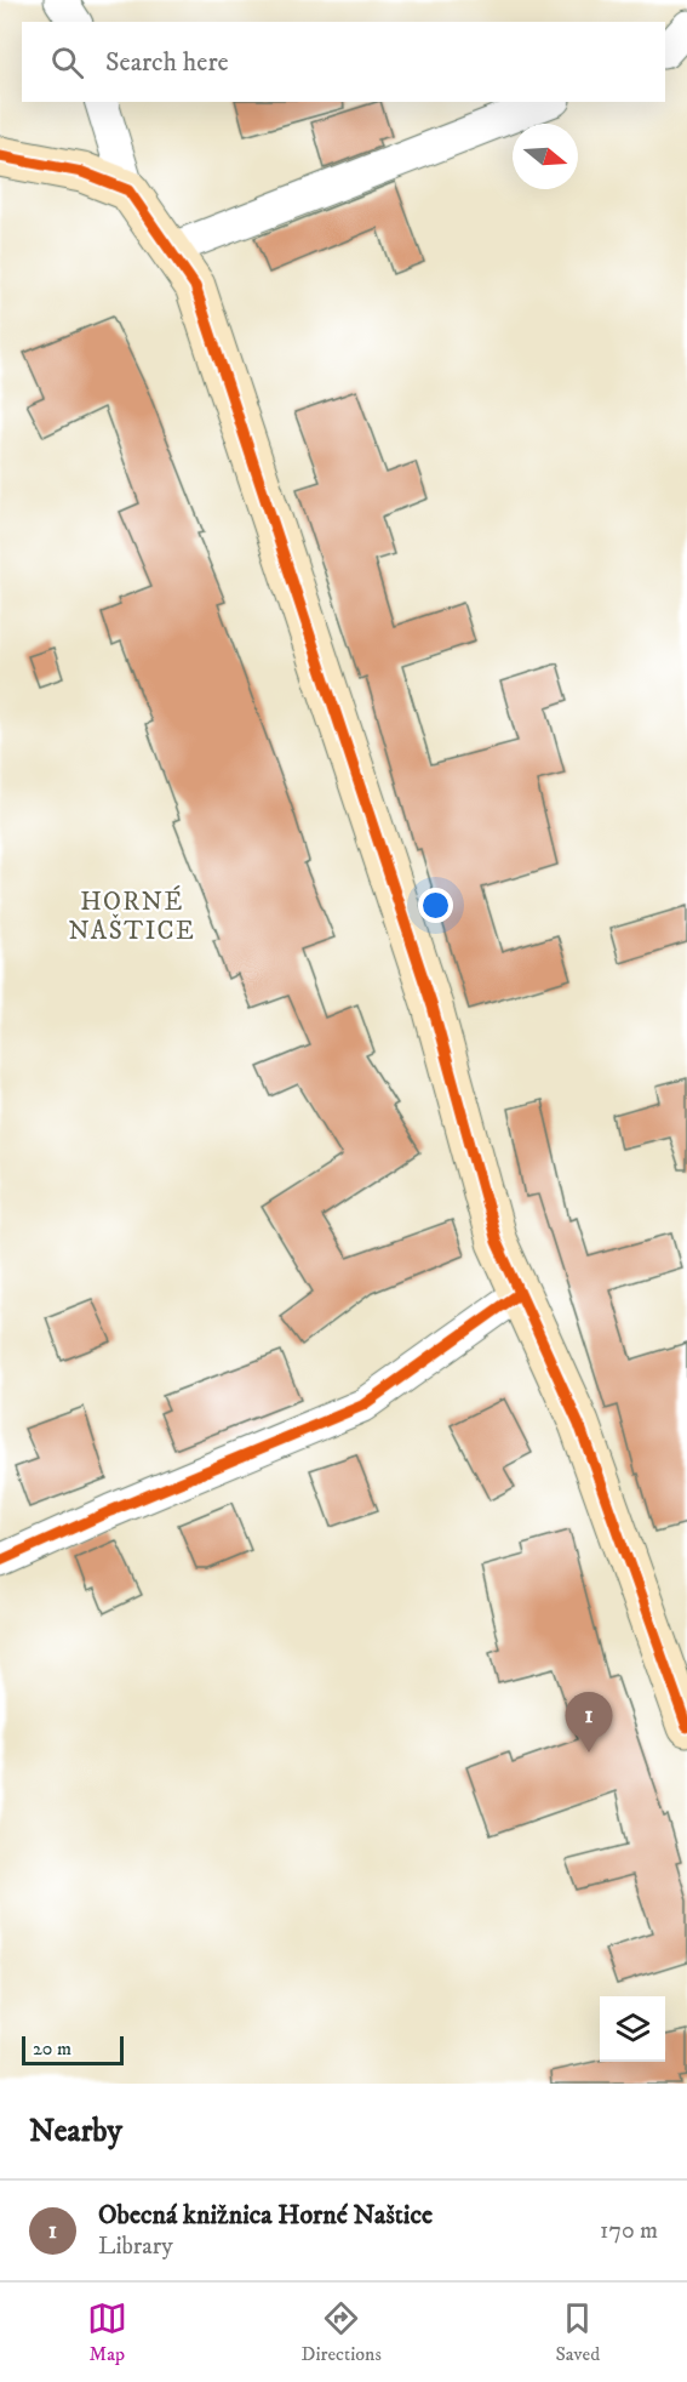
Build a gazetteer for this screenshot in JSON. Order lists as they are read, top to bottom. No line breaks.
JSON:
{"districts":["HORNÉ NAŠTICE"],"scale_bar":"20 m","north":"right","page":{"search":"Search here","pins":"1","scale":"20 m","heading":"Nearby","list":[{"mark":"1","name":"Obecná knižnica Horné Naštice","note":"Library","value":"170 m"}],"nav":["Map","Directions","Saved"]}}
